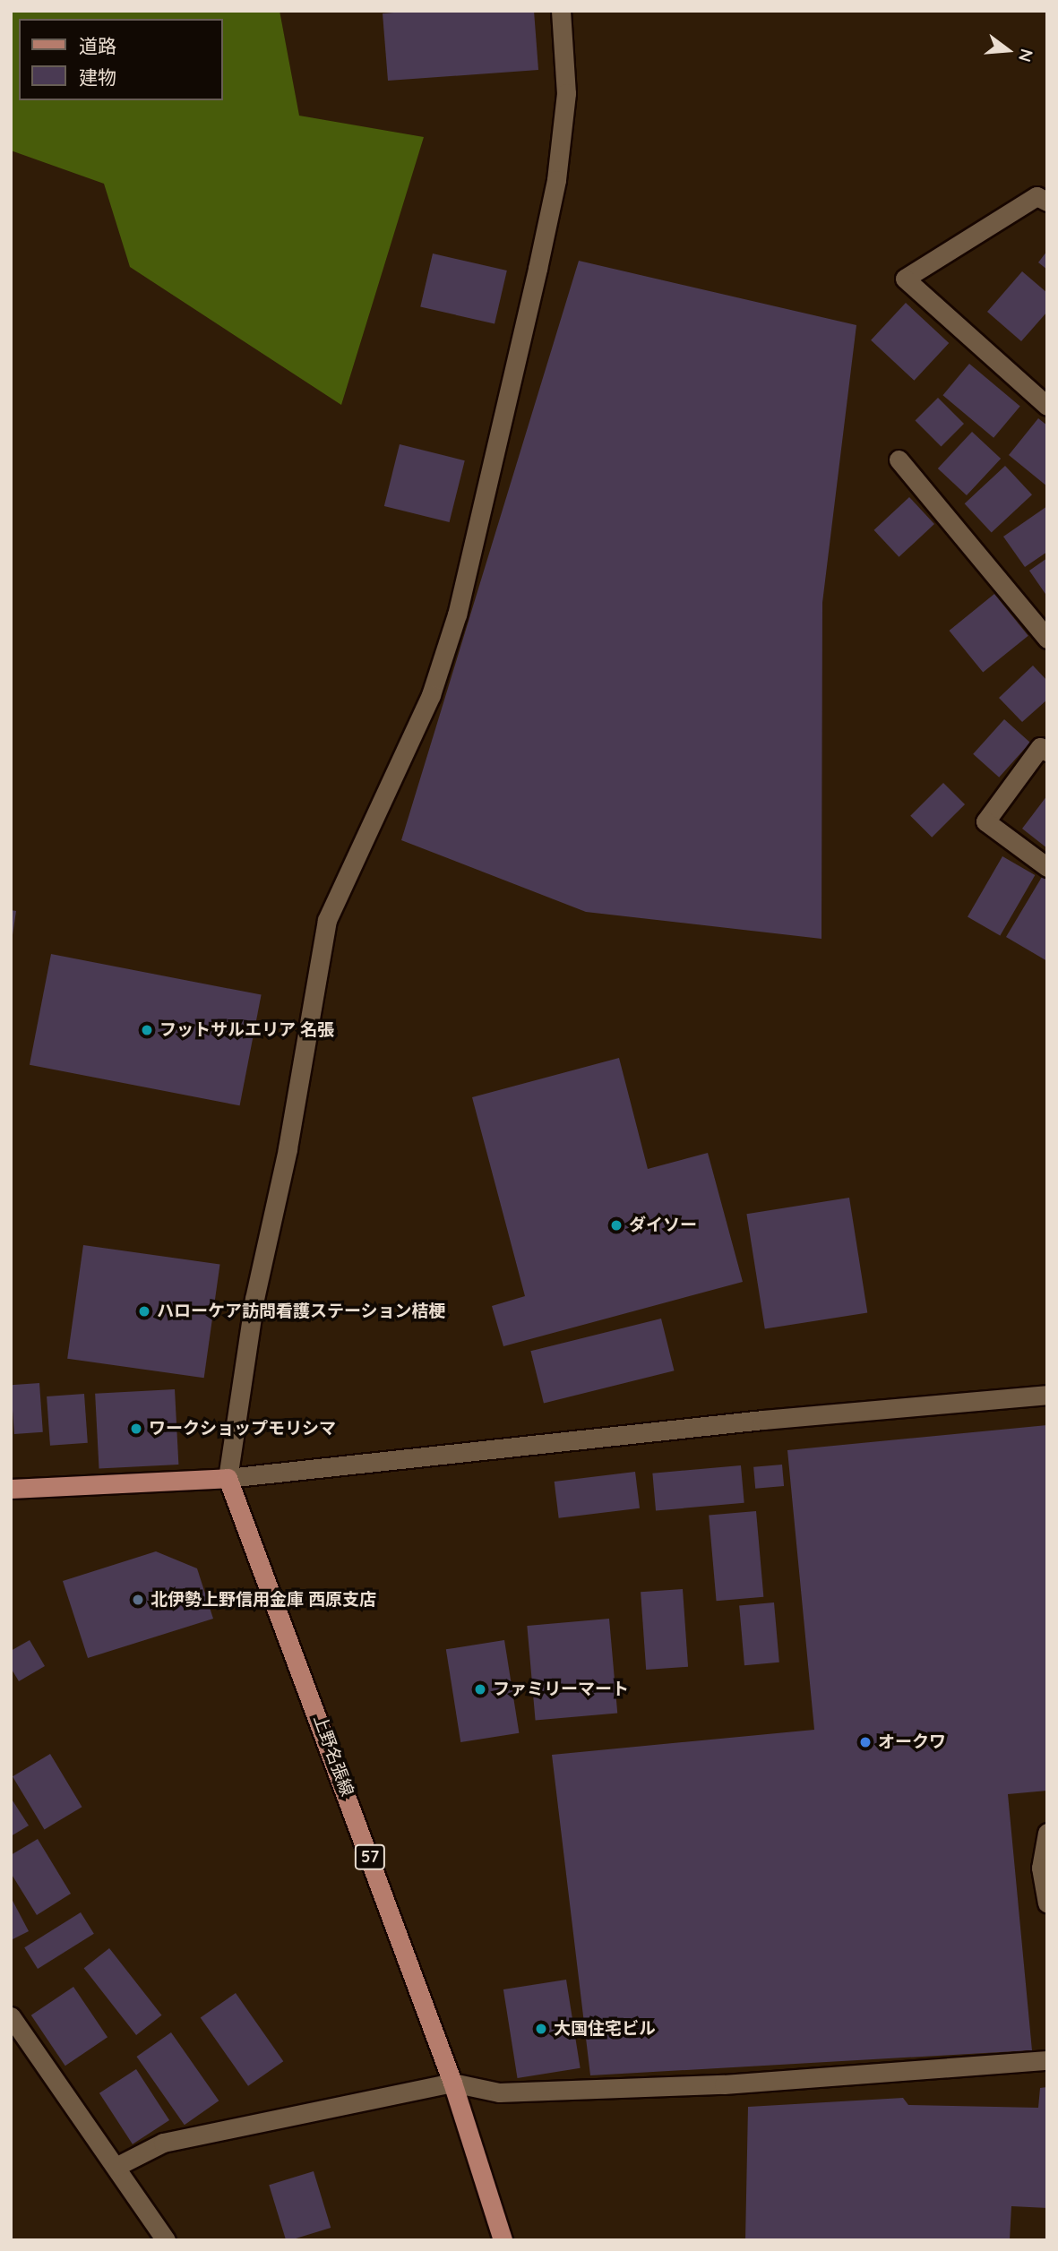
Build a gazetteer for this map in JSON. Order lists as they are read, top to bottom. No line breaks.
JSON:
{"streets":{"main road":["上野名張線","57"]},"places":["フットサルエリア 名張","ダイソー","ハローケア訪問看護ステーション桔梗","ワークショップモリシマ","北伊勢上野信用金庫 西原支店","ファミリーマート","オークワ","大国住宅ビル"],"legend":["道路","建物"],"north":"right"}
